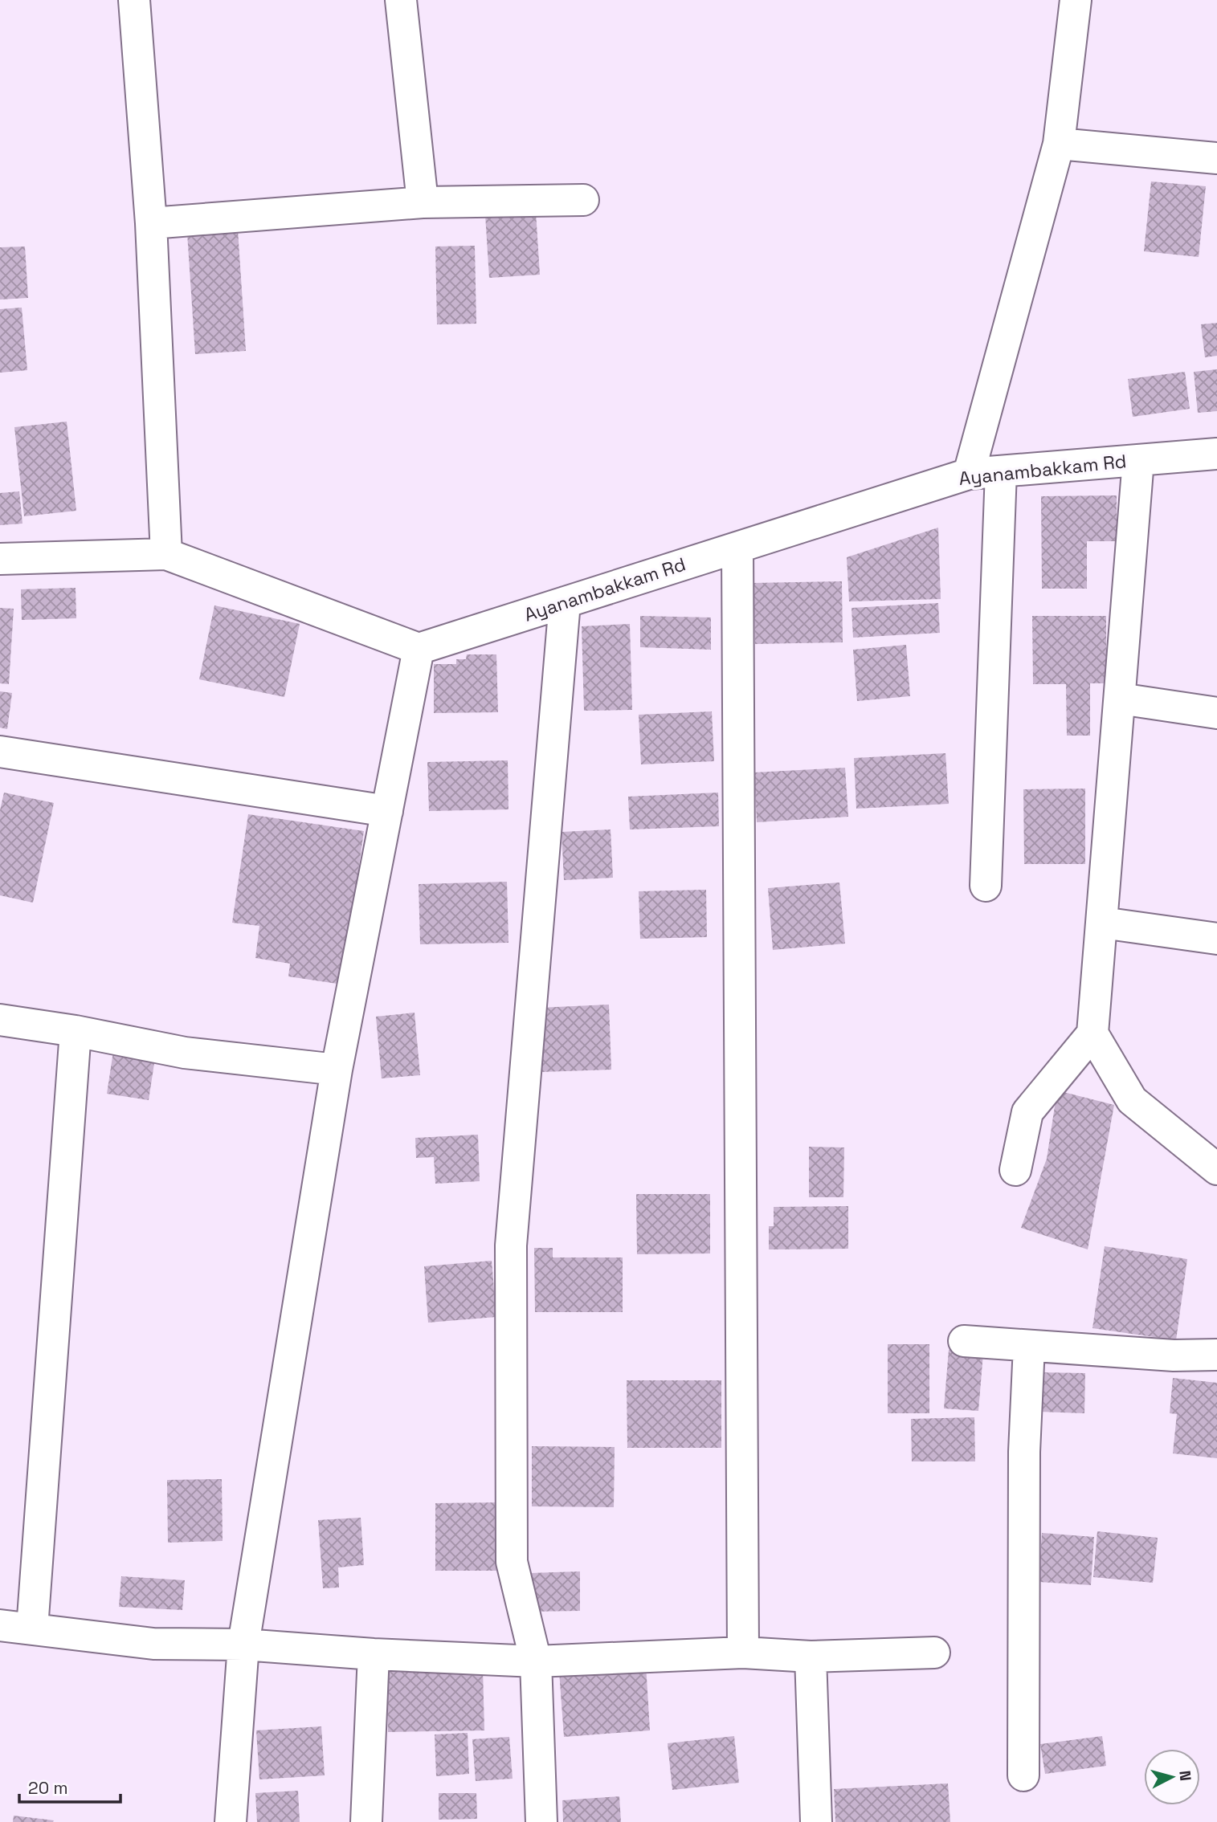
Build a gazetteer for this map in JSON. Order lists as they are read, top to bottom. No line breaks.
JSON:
{"streets":{"street":["Ayanambakkam Rd"]},"scale_bar":"20 m","north":"right"}
